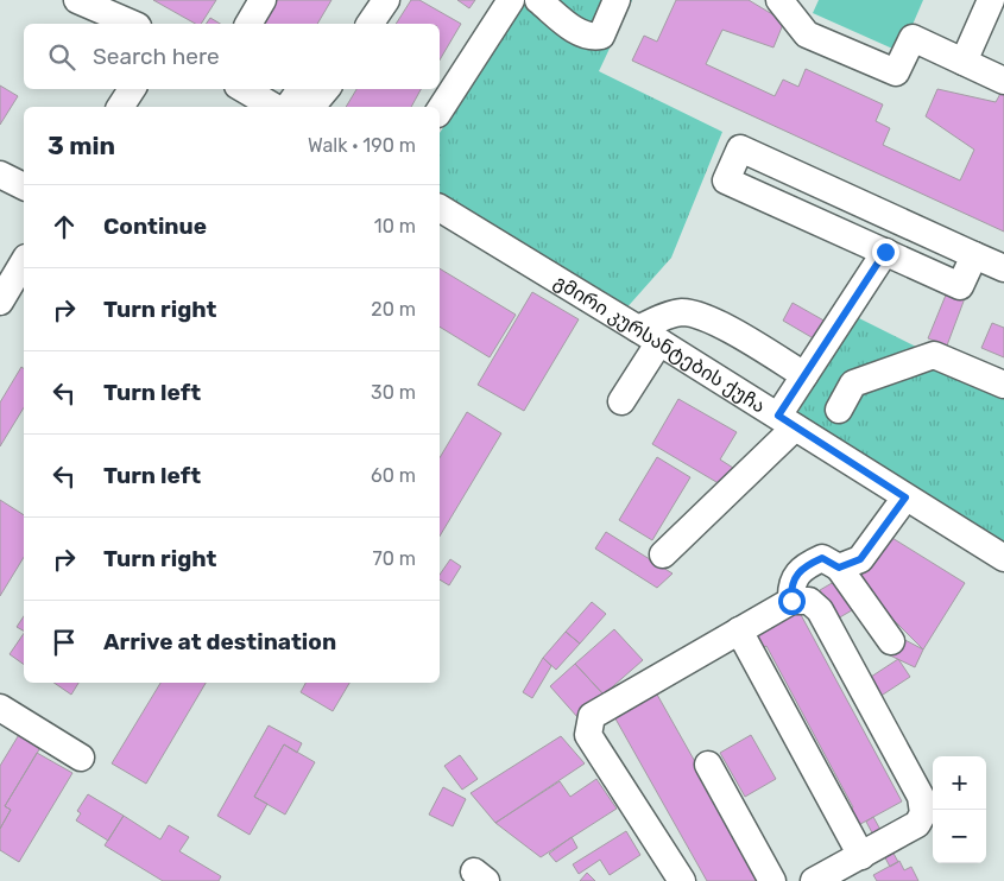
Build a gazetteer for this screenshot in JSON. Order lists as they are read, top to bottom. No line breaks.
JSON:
{"streets":{"street":["გმირი კურსანტების ქუჩა"]},"page":{"search":"Search here","heading":["3 min","Walk · 190 m"],"list":[["Continue","10 m"],["Turn right","20 m"],["Turn left","30 m"],["Turn left","60 m"],["Turn right","70 m"],"Arrive at destination"],"map_buttons":["+","−"]}}
